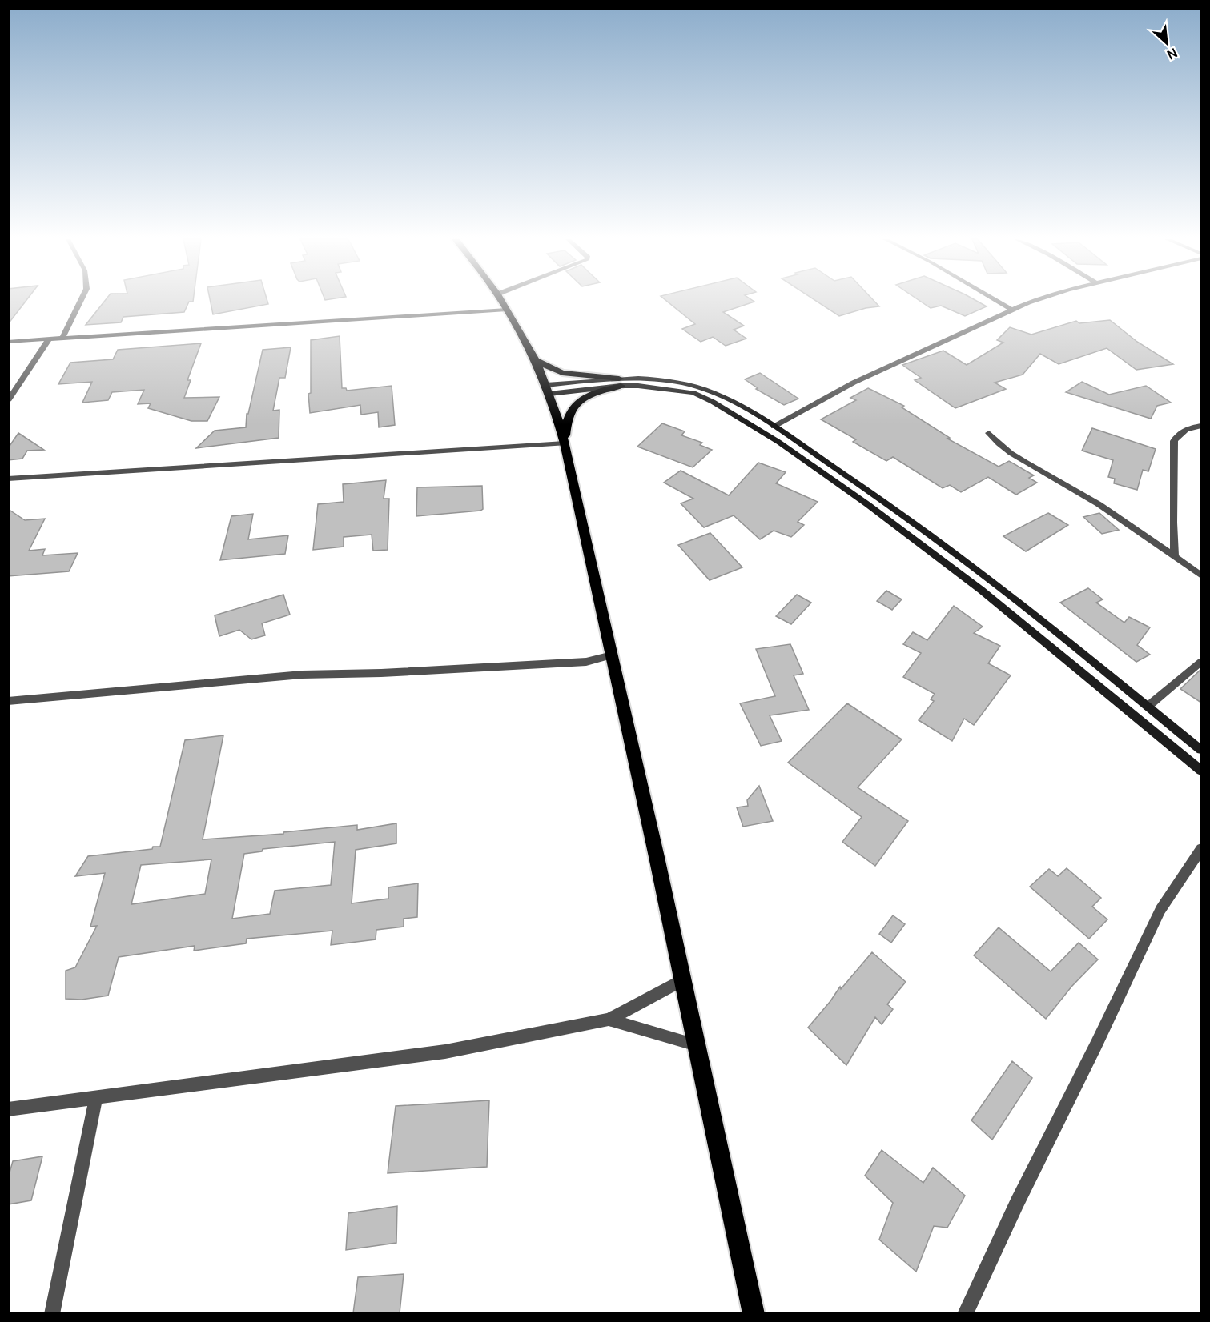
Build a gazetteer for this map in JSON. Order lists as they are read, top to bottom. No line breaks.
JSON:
{"north":"bottom right"}
